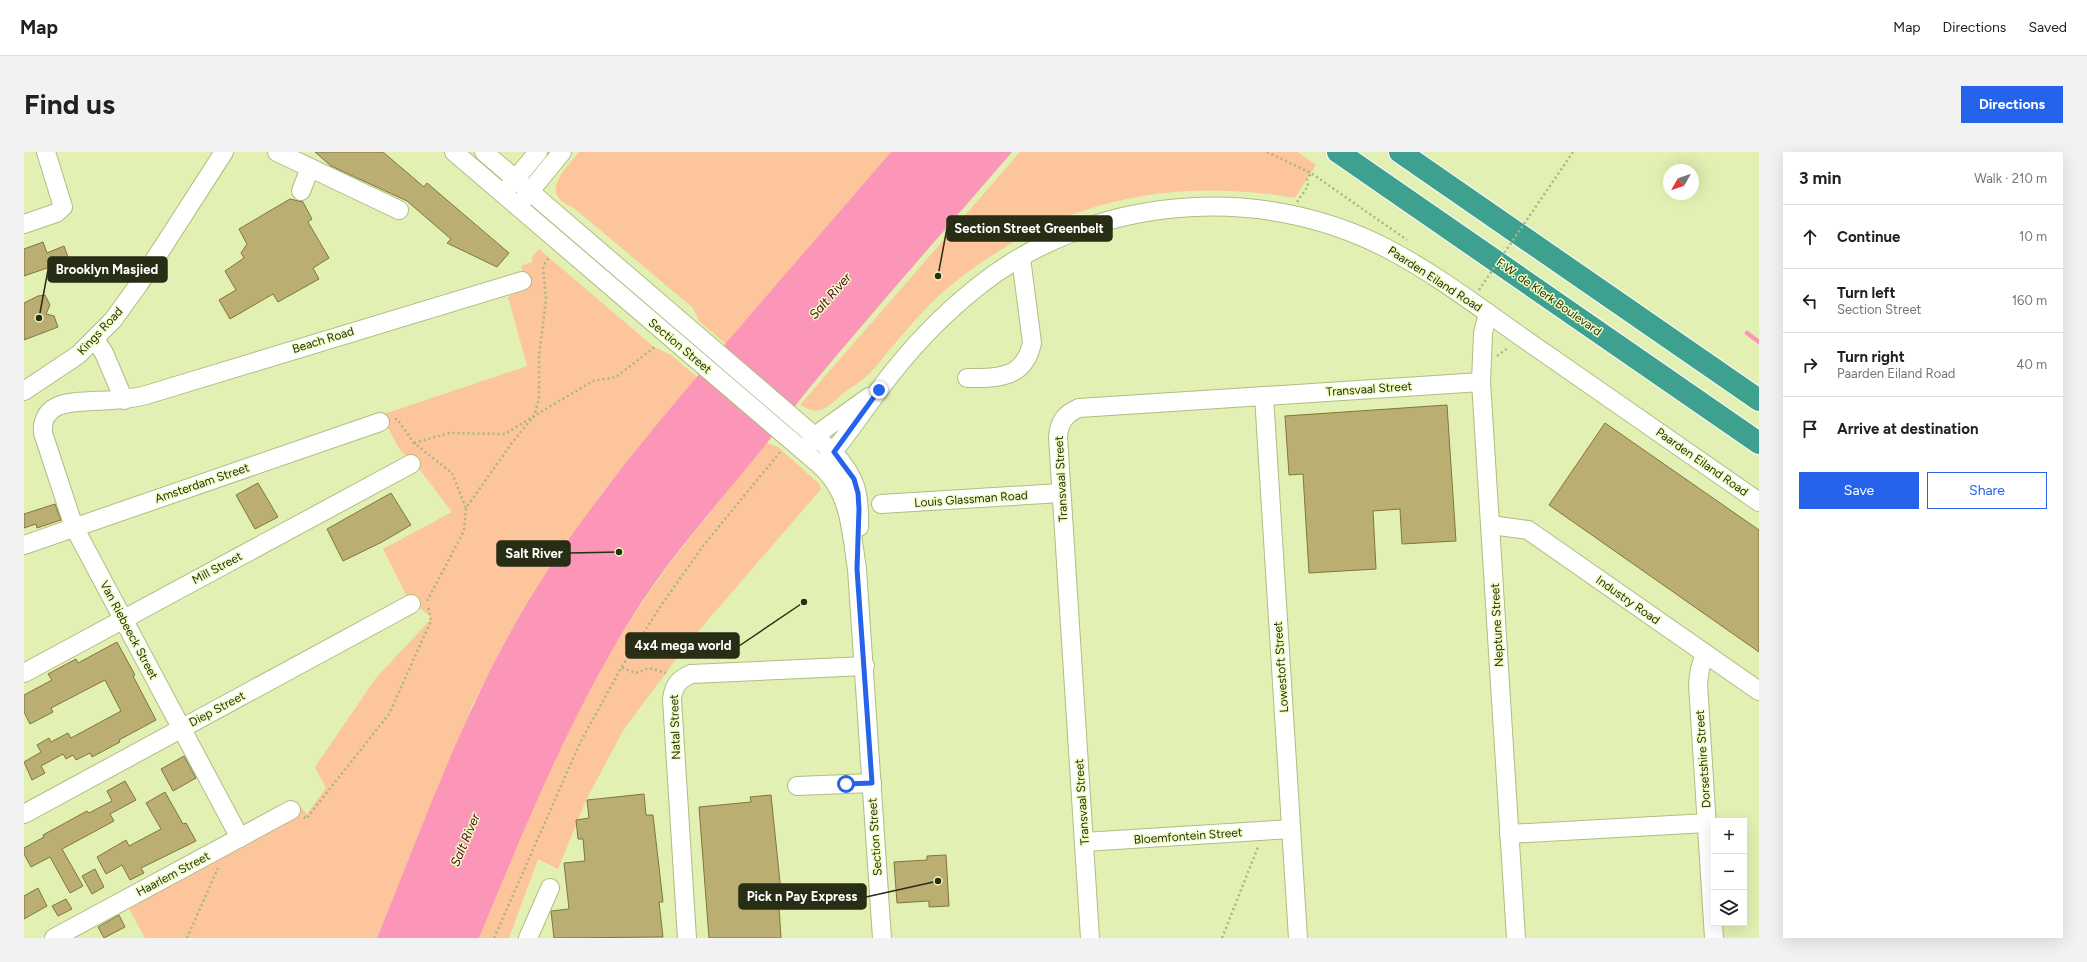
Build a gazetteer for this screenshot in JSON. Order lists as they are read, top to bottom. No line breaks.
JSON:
{"streets":{"highway":["F.W. de Klerk Boulevard"],"street":["Paarden Eiland Road","Kings Road","Beach Road","Section Street","Transvaal Street","Amsterdam Street","Louis Glassman Road","Mill Street","Industry Road","Neptune Street","Van Riebeeck Street","Lowestoft Street","Diep Street","Natal Street","Dorsetshire Street","Bloemfontein Street","Haarlem Street"]},"crossings":[["Paarden Eiland Road","Section Street"],["Paarden Eiland Road","Neptune Street"],["Beach Road","Van Riebeeck Street"],["Section Street","Natal Street"],["Transvaal Street","Louis Glassman Road"],["Transvaal Street","Neptune Street"],["Transvaal Street","Lowestoft Street"],["Transvaal Street","Bloemfontein Street"],["Amsterdam Street","Van Riebeeck Street"],["Mill Street","Van Riebeeck Street"],["Industry Road","Neptune Street"],["Industry Road","Dorsetshire Street"],["Van Riebeeck Street","Diep Street"],["Van Riebeeck Street","Haarlem Street"],["Lowestoft Street","Bloemfontein Street"]],"water":["Salt River"],"places":["Section Street Greenbelt","Brooklyn Masjied","Salt River","4x4 mega world","Pick n Pay Express"],"north":"bottom left","page":{"header":"Map","nav":["Map","Directions","Saved"],"buttons":["Directions",["Save","Share"]],"title":"Find us","heading":["3 min","Walk · 210 m"],"list":[["Continue","10 m"],["Turn left","Section Street","160 m"],["Turn right","Paarden Eiland Road","40 m"],"Arrive at destination"],"map_buttons":["+","−"]}}
